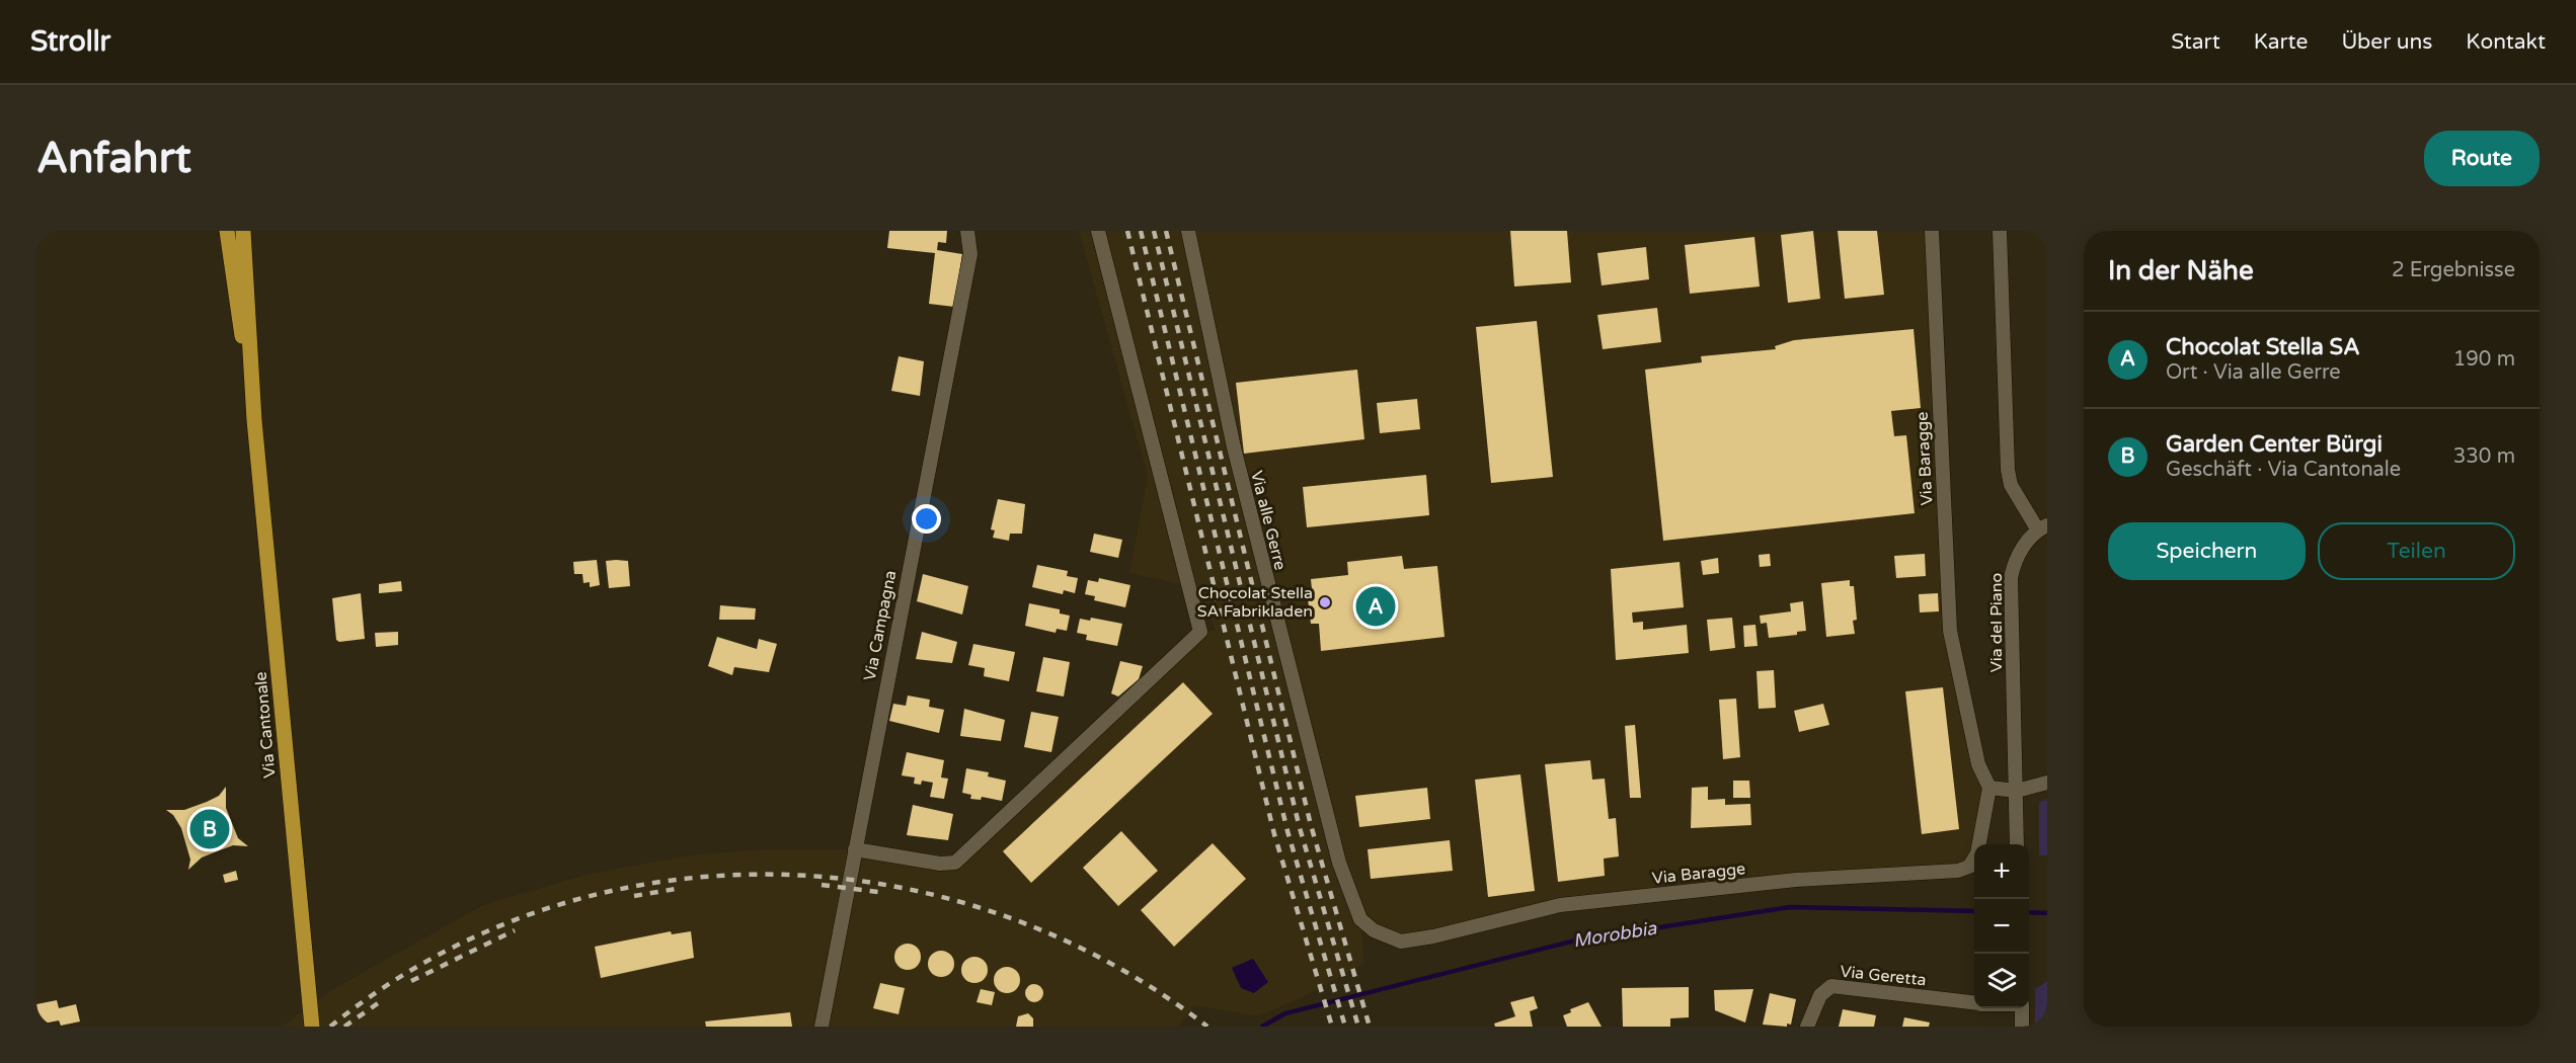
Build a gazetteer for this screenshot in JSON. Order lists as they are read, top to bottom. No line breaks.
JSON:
{"streets":{"main road":["Via Cantonale"],"street":["Via Baragge","Via alle Gerre","Via del Piano","Via Campagna","Via Geretta"]},"crossings":[["Via Baragge","Via alle Gerre"]],"water":["Morobbia"],"places":["Chocolat Stella SA Fabrikladen"],"page":{"header":"Strollr","nav":["Start","Karte","Über uns","Kontakt"],"buttons":["Route",["Speichern","Teilen"]],"title":"Anfahrt","heading":["In der Nähe","2 Ergebnisse"],"list":[{"mark":"A","name":"Chocolat Stella SA","note":"Ort · Via alle Gerre","value":"190 m"},{"mark":"B","name":"Garden Center Bürgi","note":"Geschäft · Via Cantonale","value":"330 m"}],"pins":["A","B"],"map_buttons":["+","−"]}}
